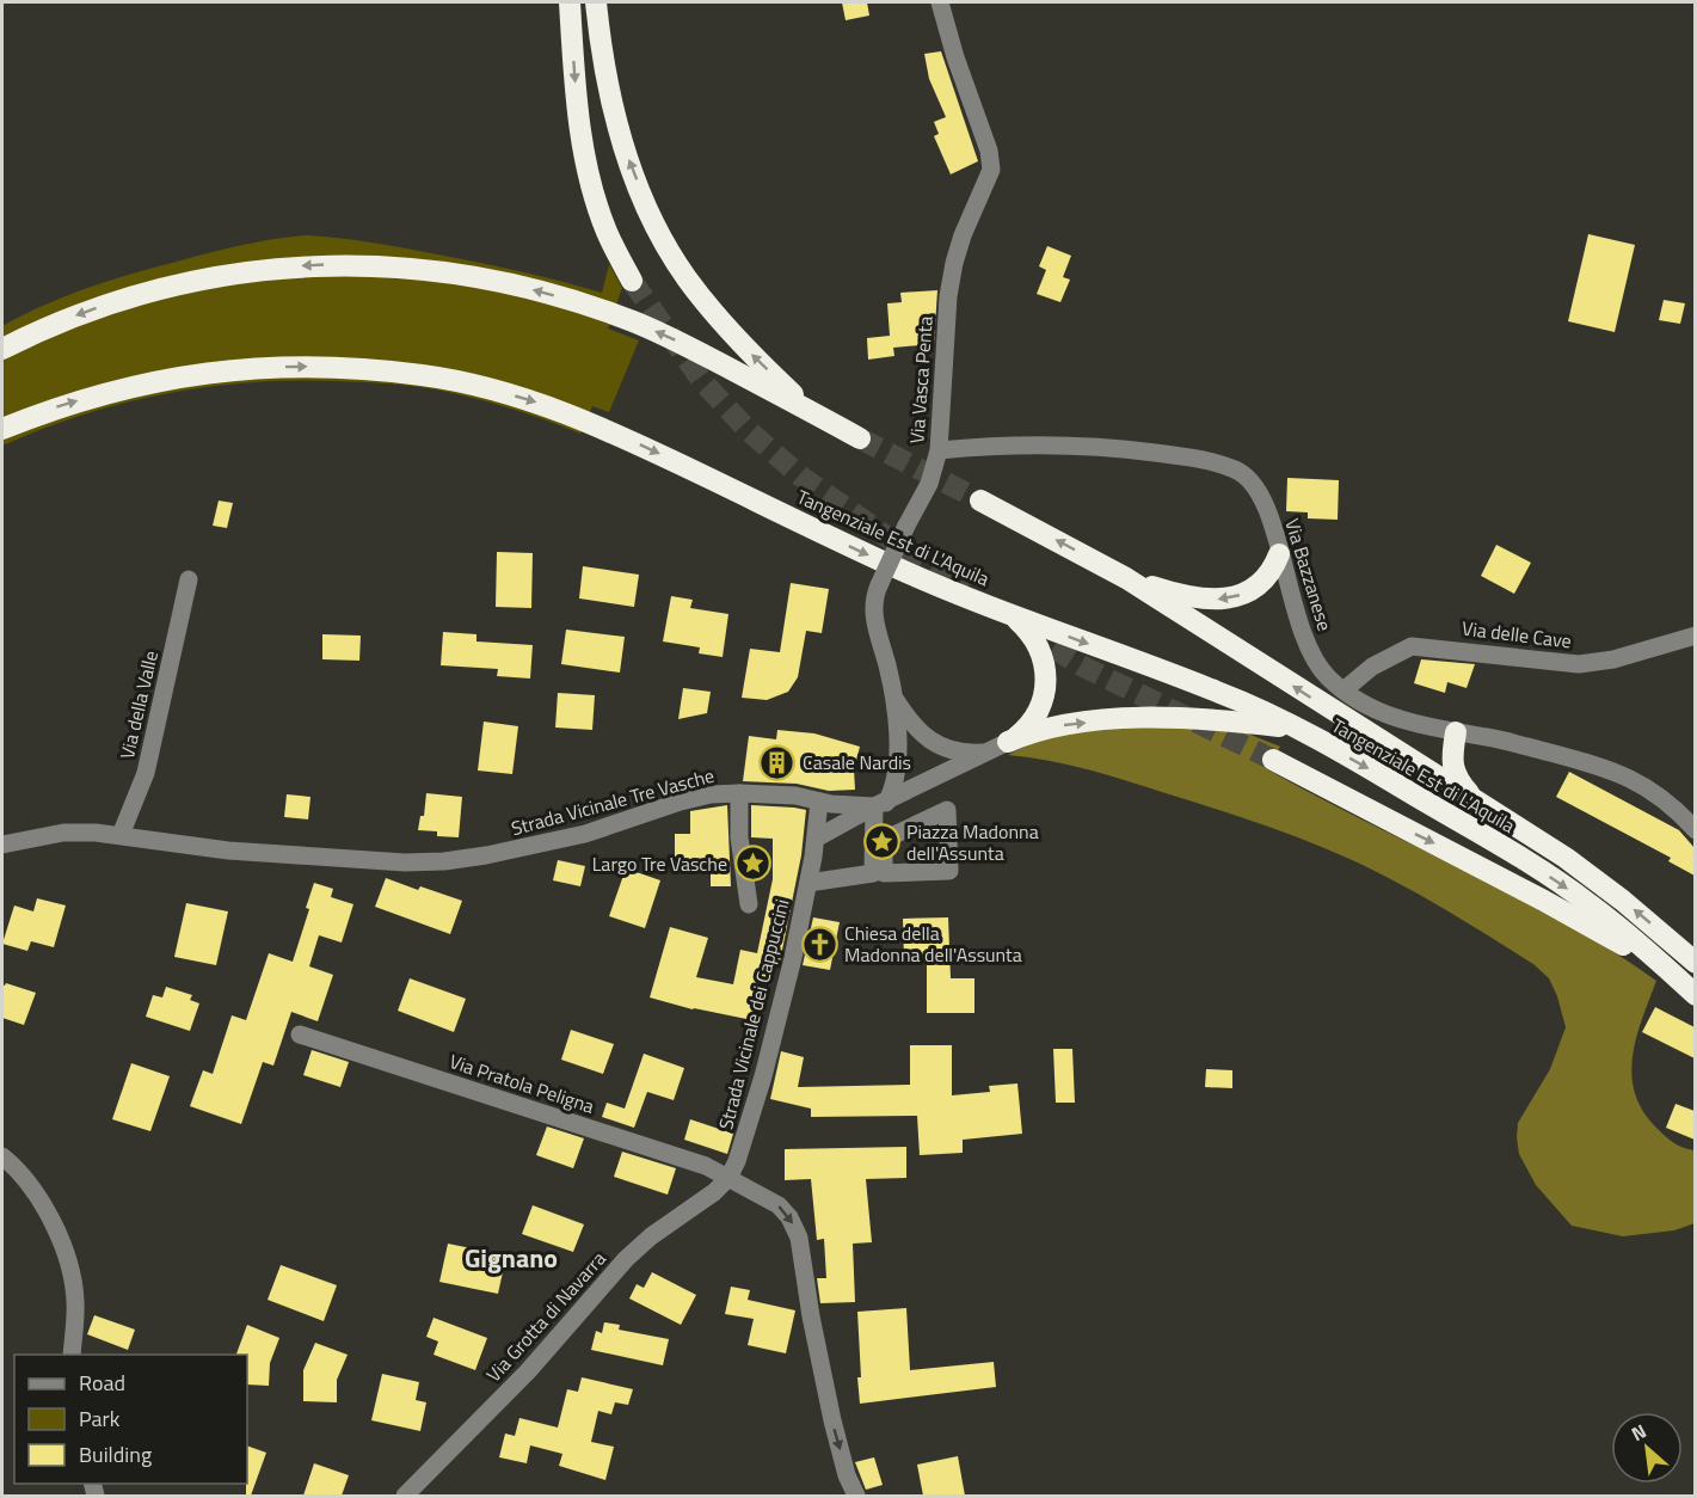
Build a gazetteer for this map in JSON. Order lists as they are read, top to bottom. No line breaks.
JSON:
{"streets":{"highway":["Tangenziale Est di L'Aquila"],"street":["Via Vasca Penta","Via Bazzanese","Via delle Cave","Via della Valle","Strada Vicinale Tre Vasche","Strada Vicinale dei Cappuccini","Via Pratola Peligna","Via Grotta di Navarra"]},"crossings":[["Via Vasca Penta","Via Bazzanese"],["Via Vasca Penta","Strada Vicinale Tre Vasche"],["Via Bazzanese","Via delle Cave"],["Via della Valle","Strada Vicinale Tre Vasche"],["Strada Vicinale dei Cappuccini","Via Pratola Peligna"],["Strada Vicinale dei Cappuccini","Via Grotta di Navarra"],["Via Pratola Peligna","Via Grotta di Navarra"]],"districts":["Gignano"],"places":{"building":["Casale Nardis"],"place":["Piazza Madonna dell'Assunta","Largo Tre Vasche"],"church":["Chiesa della Madonna dell'Assunta"]},"legend":["Road","Park","Building"],"north":"top left"}
